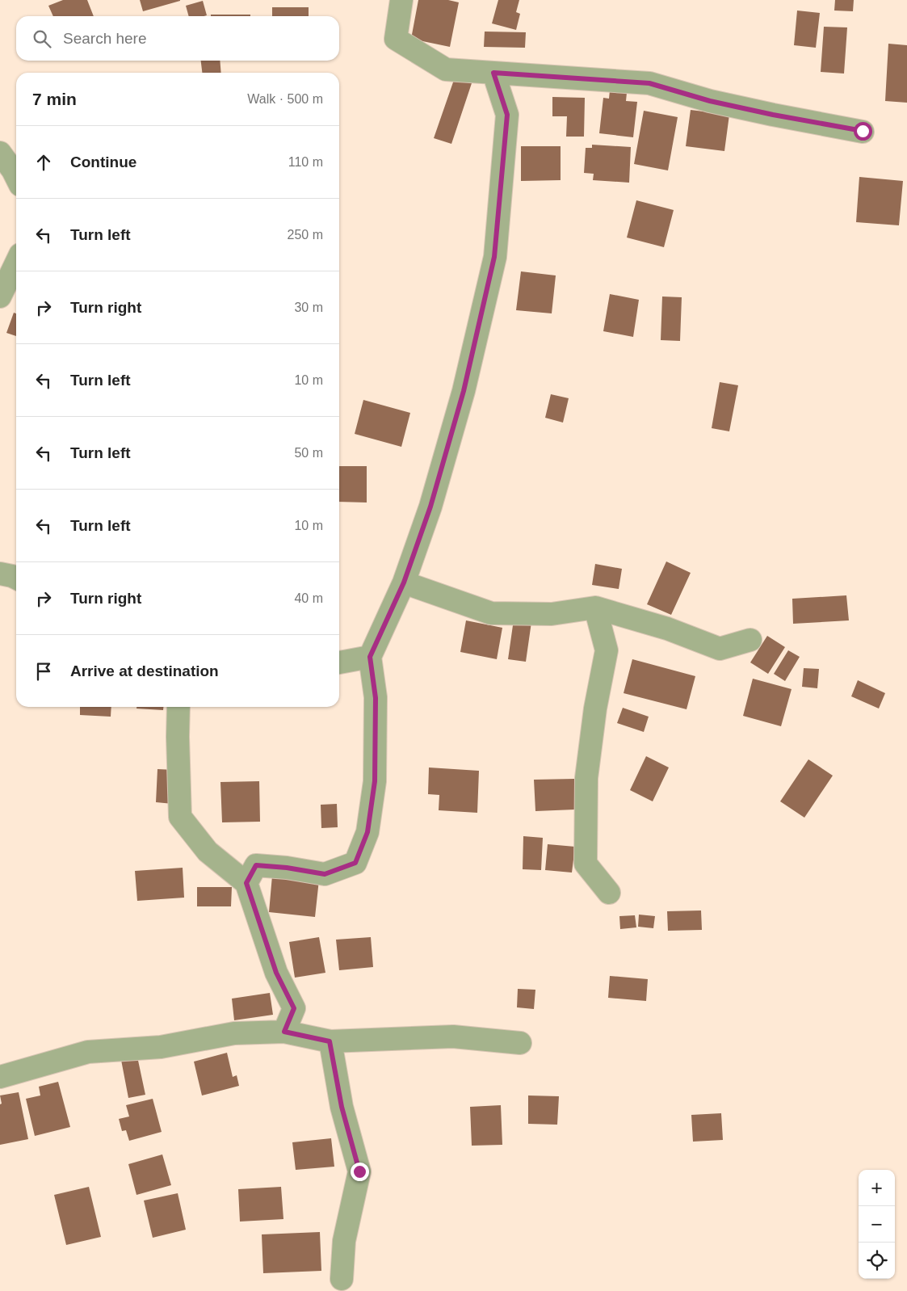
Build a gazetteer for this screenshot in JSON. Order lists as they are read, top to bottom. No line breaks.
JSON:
{"page":{"search":"Search here","heading":["7 min","Walk · 500 m"],"list":[["Continue","110 m"],["Turn left","250 m"],["Turn right","30 m"],["Turn left","10 m"],["Turn left","50 m"],["Turn left","10 m"],["Turn right","40 m"],"Arrive at destination"],"map_buttons":["+","−"]}}
